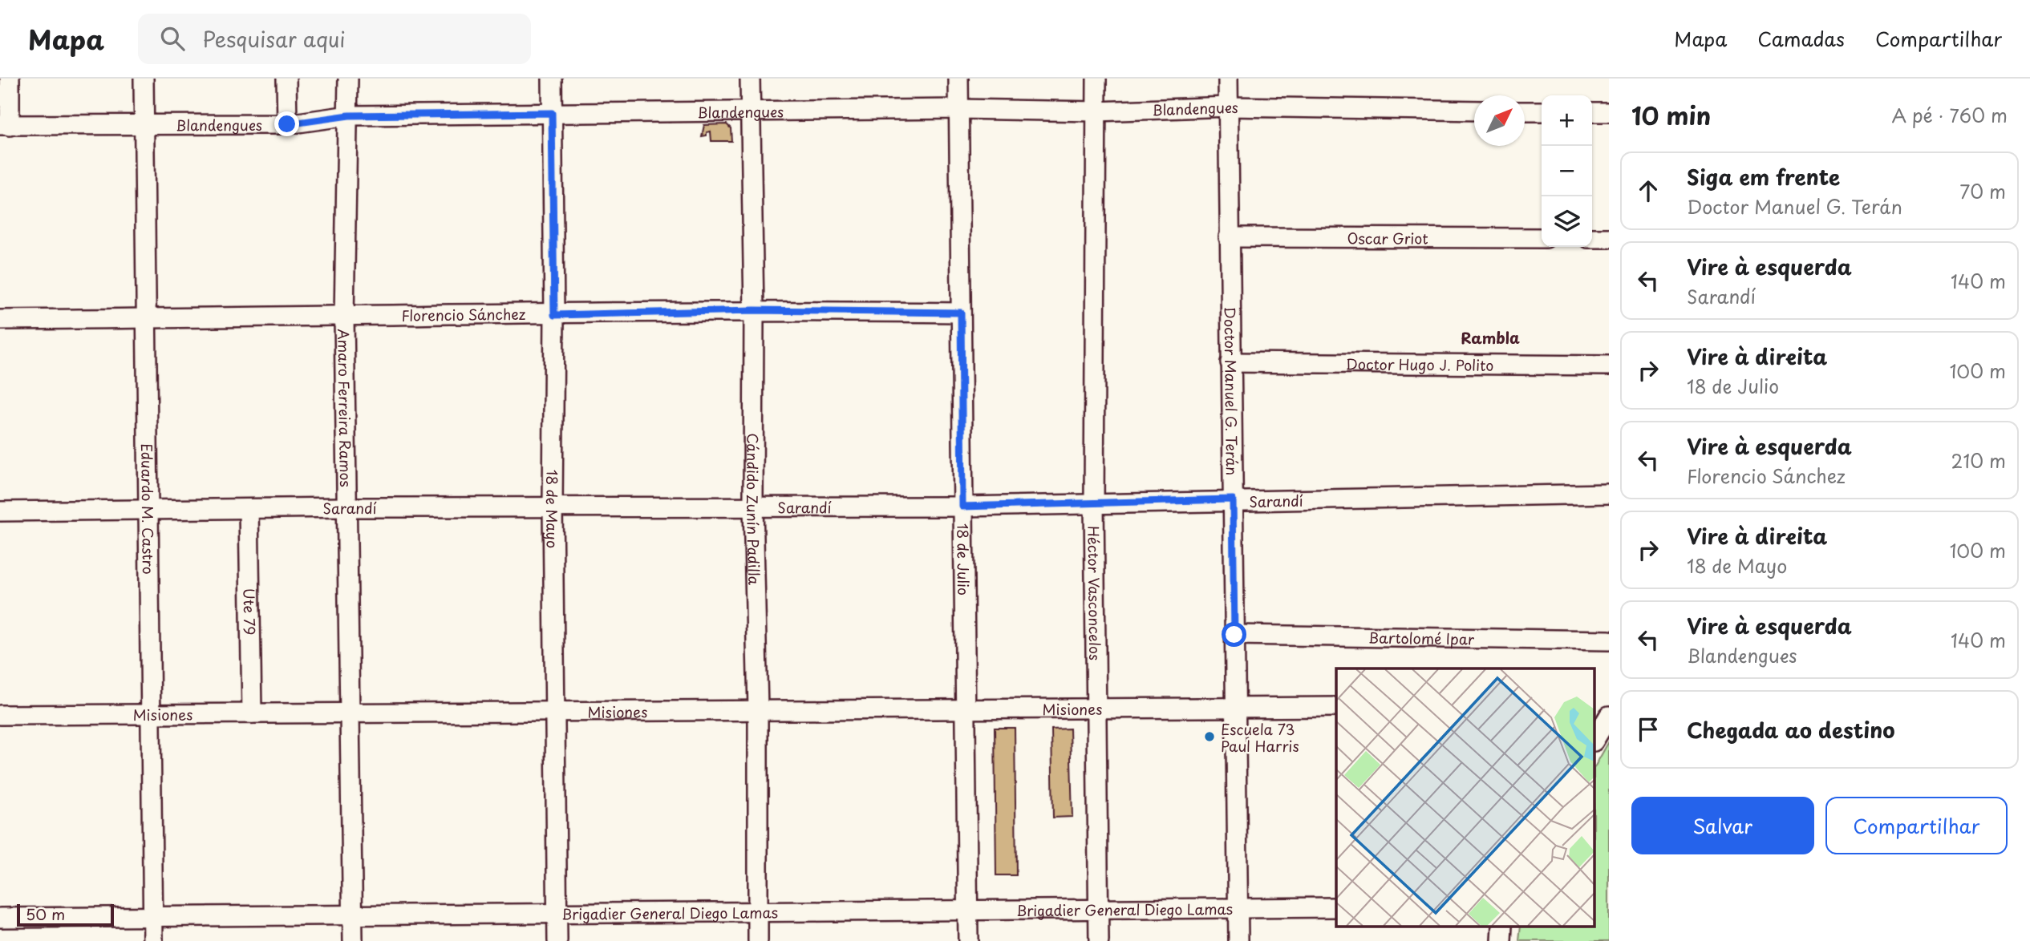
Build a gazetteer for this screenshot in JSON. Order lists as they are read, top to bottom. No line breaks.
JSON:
{"streets":{"street":["Blandengues","Oscar Griot","Florencio Sánchez","Doctor Hugo J. Polito","Doctor Manuel G. Terán","Amaro Ferreira Ramos","Sarandí","Eduardo M. Castro","18 de Mayo","Cándido Zunín Padilla","18 de Julio","Héctor Vasconcelos","Ute 79","Bartolomé Ipar","Misiones","Brigadier General Diego Lamas"]},"crossings":[["Blandengues","Doctor Manuel G. Terán"],["Blandengues","Amaro Ferreira Ramos"],["Blandengues","Eduardo M. Castro"],["Blandengues","18 de Mayo"],["Blandengues","Cándido Zunín Padilla"],["Blandengues","18 de Julio"],["Blandengues","Héctor Vasconcelos"],["Oscar Griot","Doctor Manuel G. Terán"],["Florencio Sánchez","Amaro Ferreira Ramos"],["Florencio Sánchez","Eduardo M. Castro"],["Florencio Sánchez","18 de Mayo"],["Florencio Sánchez","Cándido Zunín Padilla"],["Florencio Sánchez","18 de Julio"],["Doctor Hugo J. Polito","Doctor Manuel G. Terán"],["Doctor Manuel G. Terán","Sarandí"],["Doctor Manuel G. Terán","Bartolomé Ipar"],["Doctor Manuel G. Terán","Misiones"],["Doctor Manuel G. Terán","Brigadier General Diego Lamas"],["Amaro Ferreira Ramos","Sarandí"],["Amaro Ferreira Ramos","Misiones"],["Amaro Ferreira Ramos","Brigadier General Diego Lamas"],["Sarandí","Eduardo M. Castro"],["Sarandí","18 de Mayo"],["Sarandí","Cándido Zunín Padilla"],["Sarandí","18 de Julio"],["Sarandí","Héctor Vasconcelos"],["Sarandí","Ute 79"],["Eduardo M. Castro","Misiones"],["Eduardo M. Castro","Brigadier General Diego Lamas"],["18 de Mayo","Misiones"],["18 de Mayo","Brigadier General Diego Lamas"],["Cándido Zunín Padilla","Misiones"],["Cándido Zunín Padilla","Brigadier General Diego Lamas"],["18 de Julio","Misiones"],["18 de Julio","Brigadier General Diego Lamas"],["Héctor Vasconcelos","Misiones"],["Héctor Vasconcelos","Brigadier General Diego Lamas"],["Ute 79","Misiones"]],"districts":["Rambla"],"places":["Escuela 73 Paul Harris"],"scale_bar":"50 m","north":"top right","page":{"header":"Mapa","search":"Pesquisar aqui","nav":["Mapa","Camadas","Compartilhar"],"heading":["10 min","A pé · 760 m"],"map_buttons":["+","−"],"list":[["Siga em frente","Doctor Manuel G. Terán","70 m"],["Vire à esquerda","Sarandí","140 m"],["Vire à direita","18 de Julio","100 m"],["Vire à esquerda","Florencio Sánchez","210 m"],["Vire à direita","18 de Mayo","100 m"],["Vire à esquerda","Blandengues","140 m"],"Chegada ao destino"],"buttons":["Salvar","Compartilhar"],"scale":"50 m"}}
